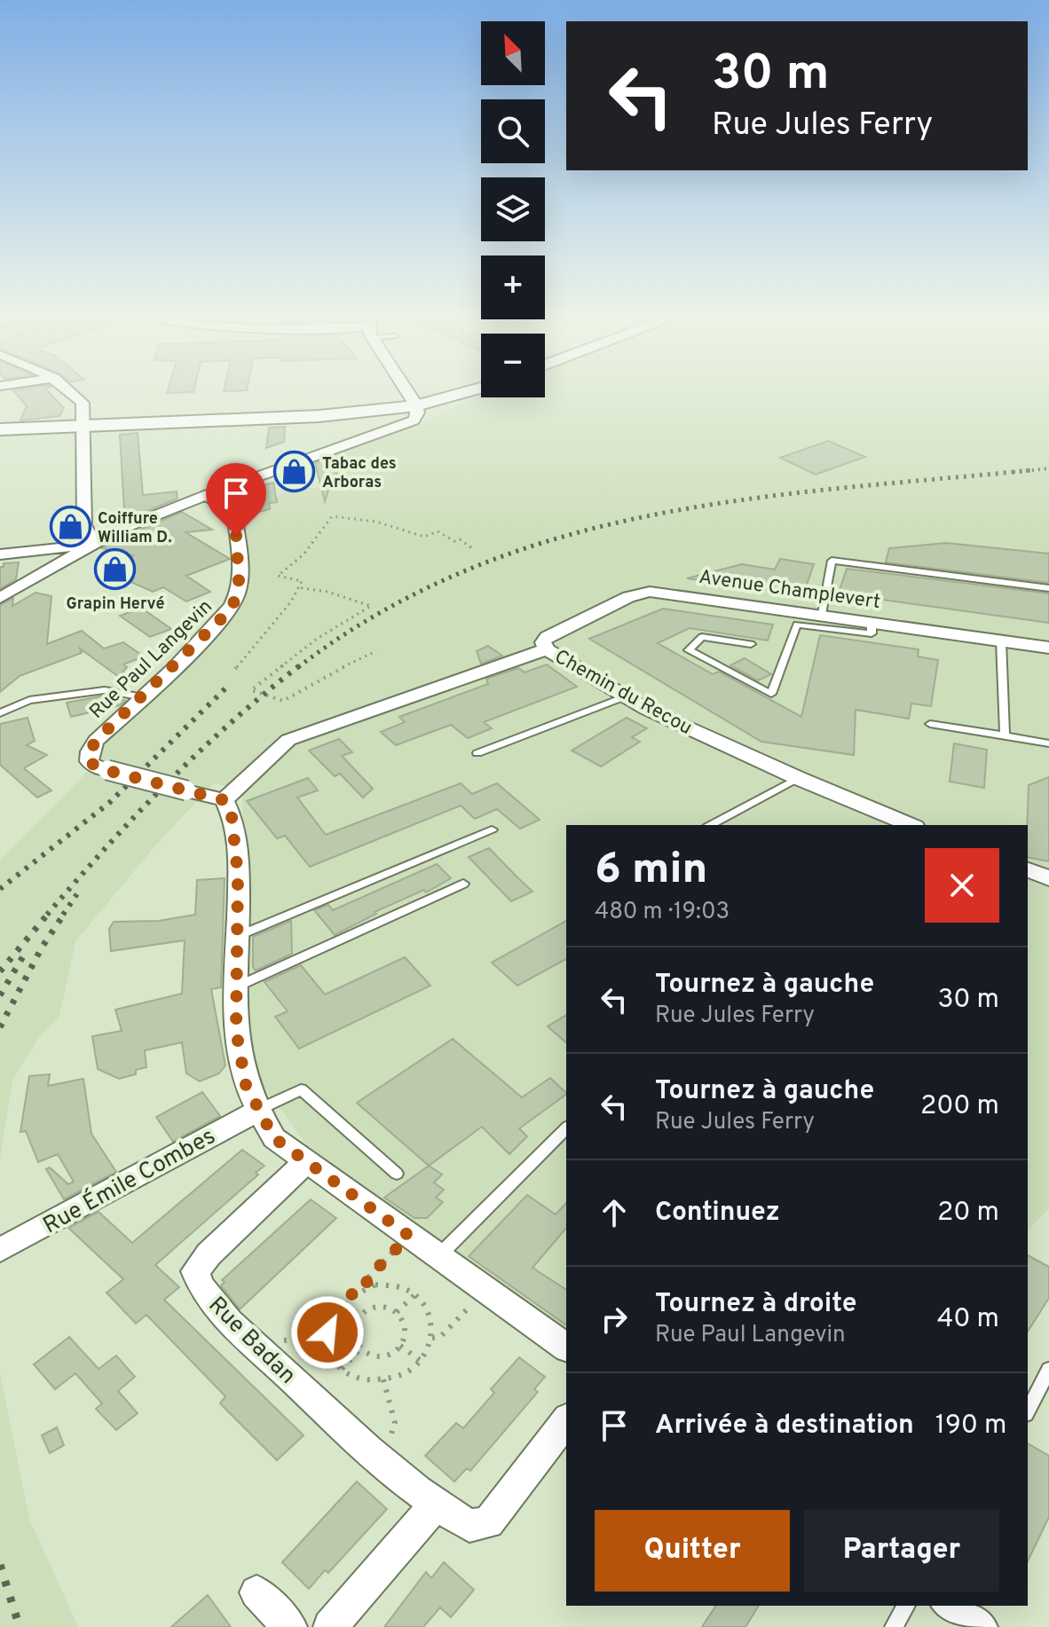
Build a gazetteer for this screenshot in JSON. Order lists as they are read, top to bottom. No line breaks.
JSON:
{"streets":{"street":["Avenue Champlevert","Rue Paul Langevin","Chemin du Recou","Rue Émile Combes","Rue Badan"]},"crossings":[["Avenue Champlevert","Chemin du Recou"],["Rue Paul Langevin","Chemin du Recou"]],"places":{"shop":["Tabac des Arboras","Coiffure William D.","Grapin Hervé"]},"north":"top left","page":{"map_buttons":["+","−"],"turn":["30 m","Rue Jules Ferry"],"heading":["6 min","480 m · 19:03"],"list":[{"name":"Tournez à gauche","note":"Rue Jules Ferry","value":"30 m"},{"name":"Tournez à gauche","note":"Rue Jules Ferry","value":"200 m"},{"name":"Continuez","value":"20 m"},{"name":"Tournez à droite","note":"Rue Paul Langevin","value":"40 m"},{"name":"Arrivée à destination","value":"190 m"}],"buttons":["Quitter","Partager"]}}
